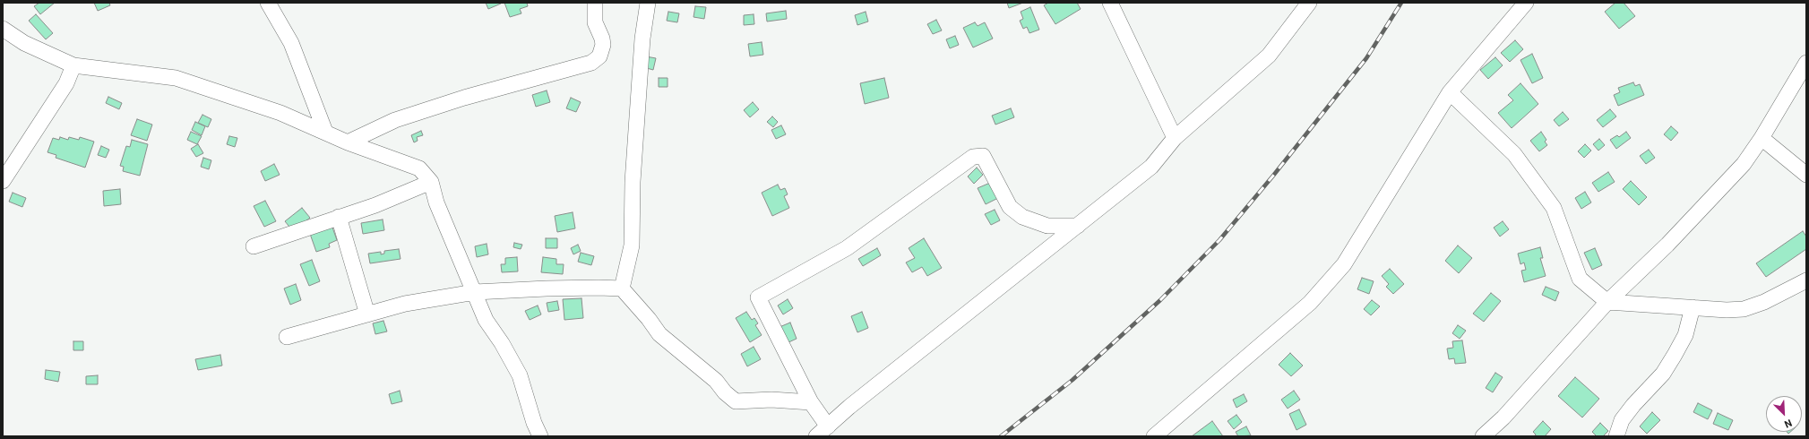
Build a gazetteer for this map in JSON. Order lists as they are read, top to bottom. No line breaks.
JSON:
{"north":"bottom right"}
